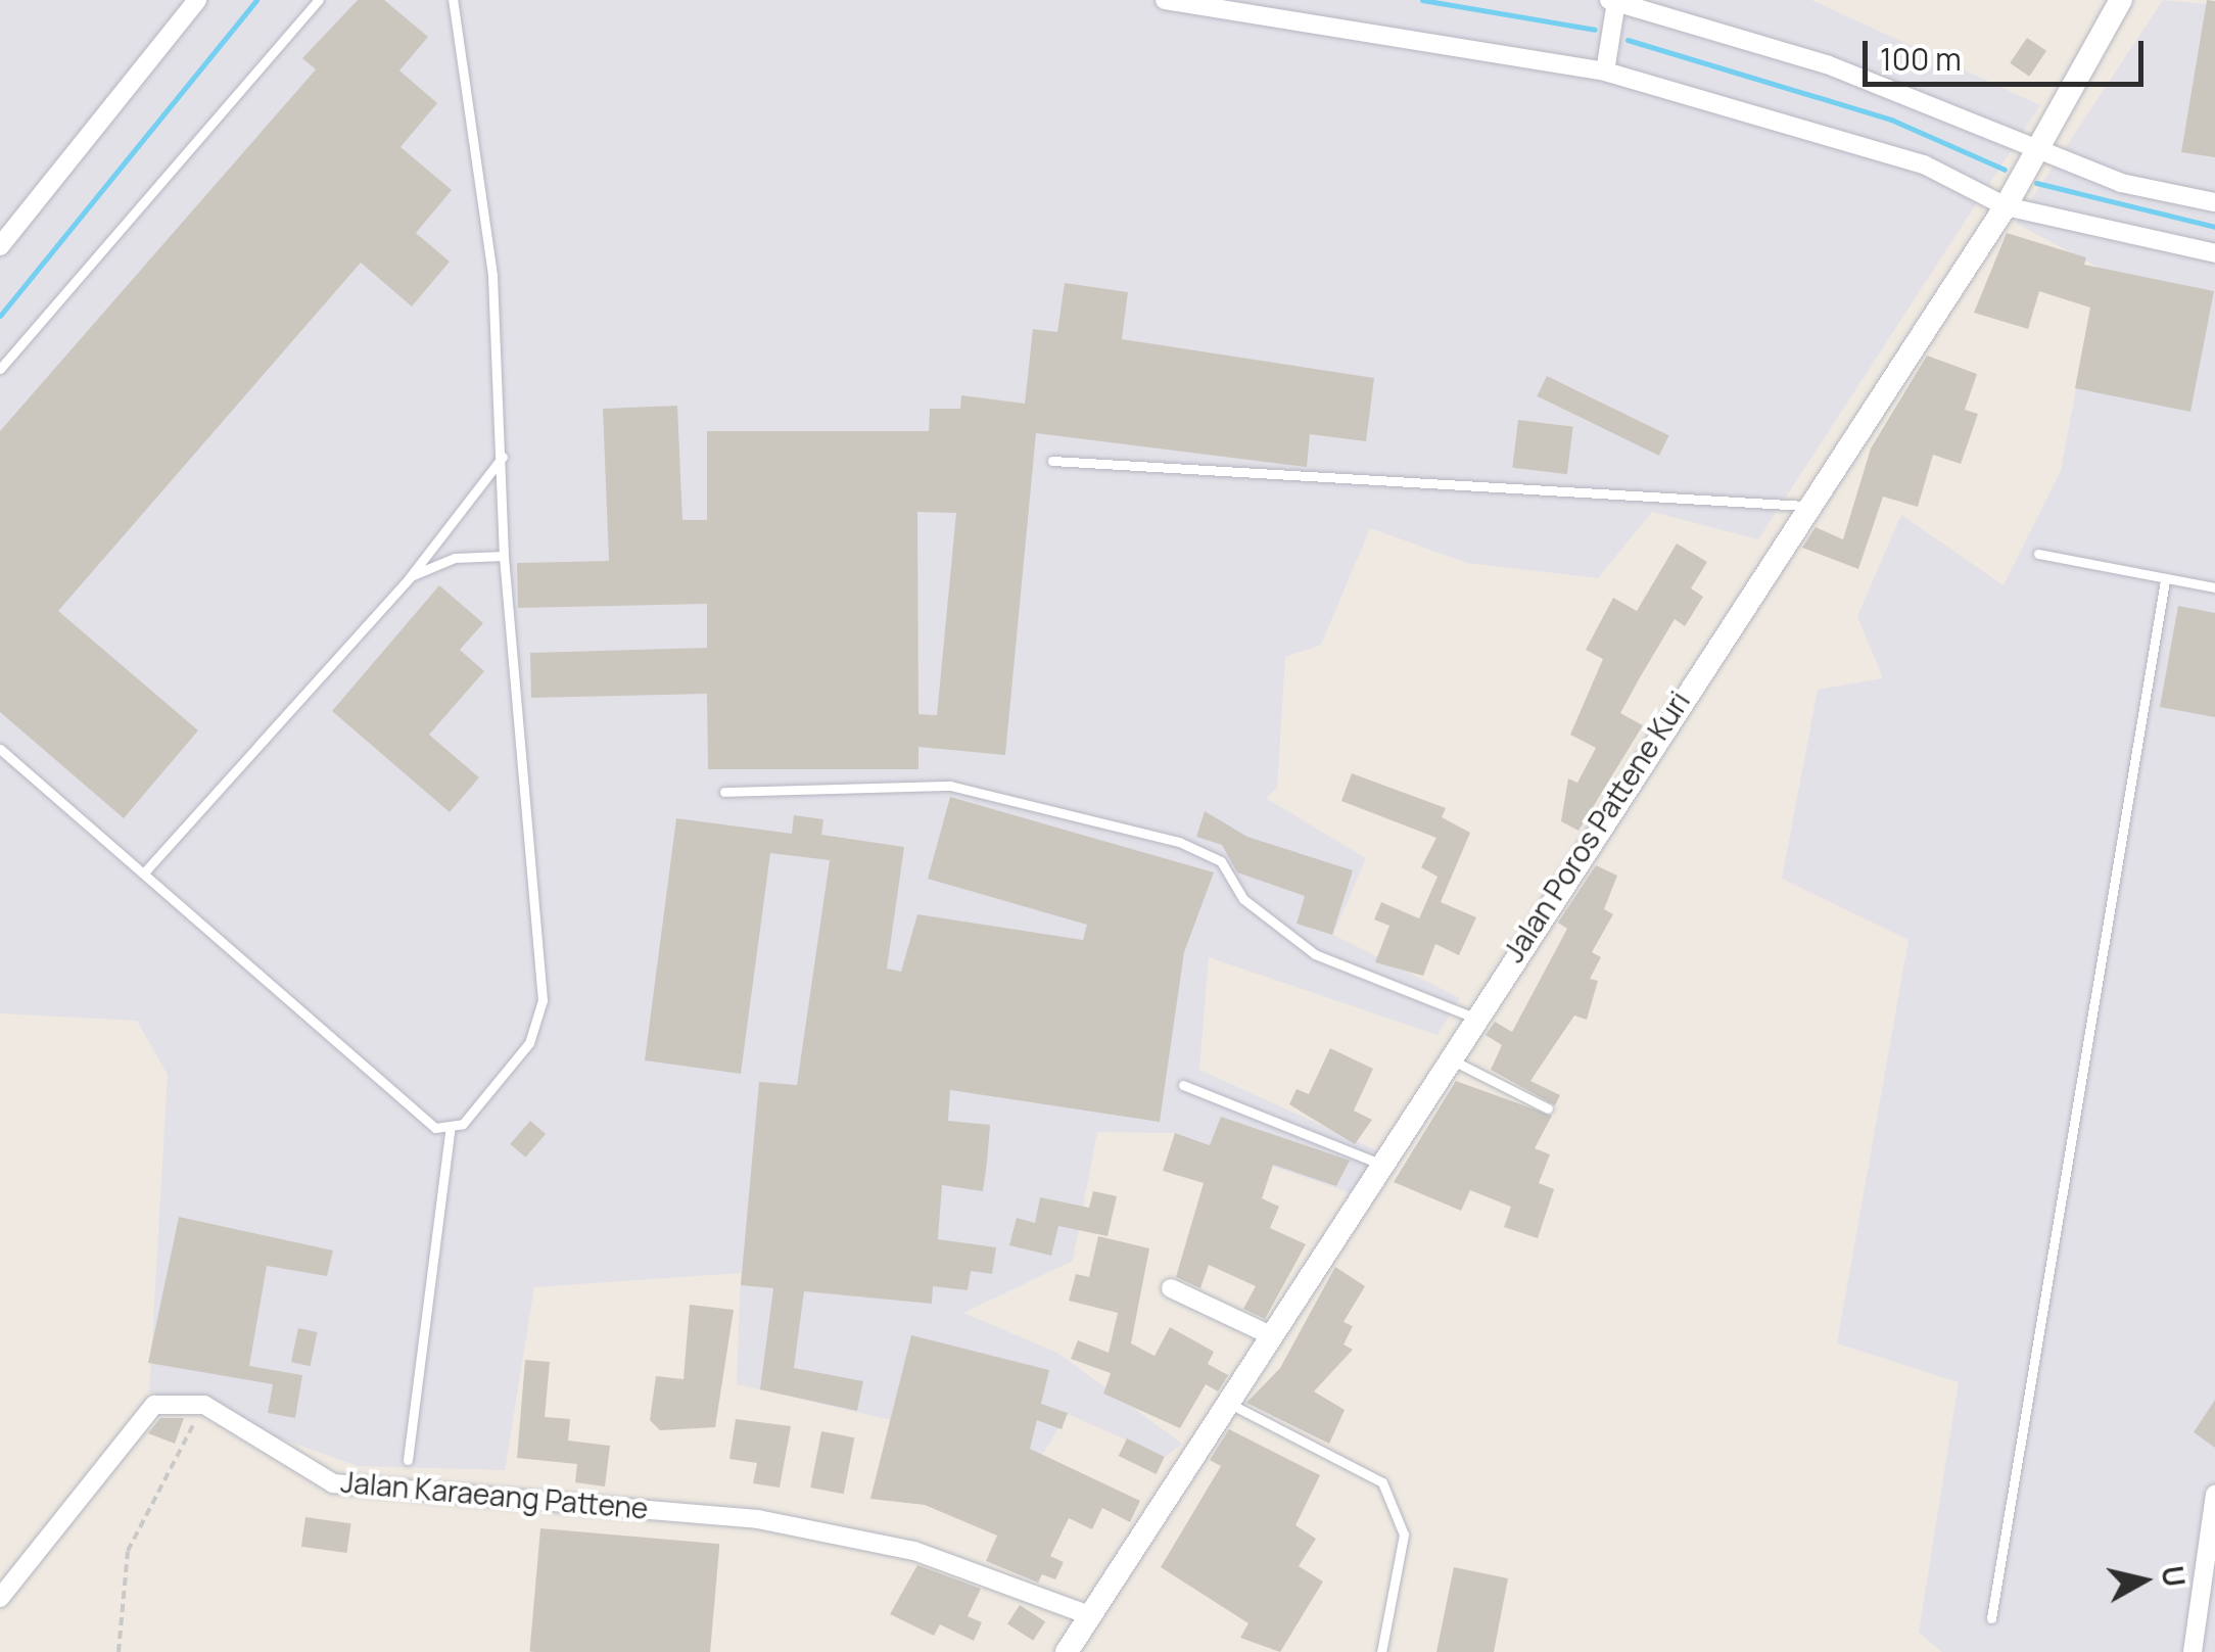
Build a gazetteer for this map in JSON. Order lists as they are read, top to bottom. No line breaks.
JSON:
{"streets":{"street":["Jalan Poros Pattene Kuri","Jalan Karaeang Pattene"]},"crossings":[["Jalan Poros Pattene Kuri","Jalan Karaeang Pattene"]],"scale_bar":"100 m","north":"right"}
